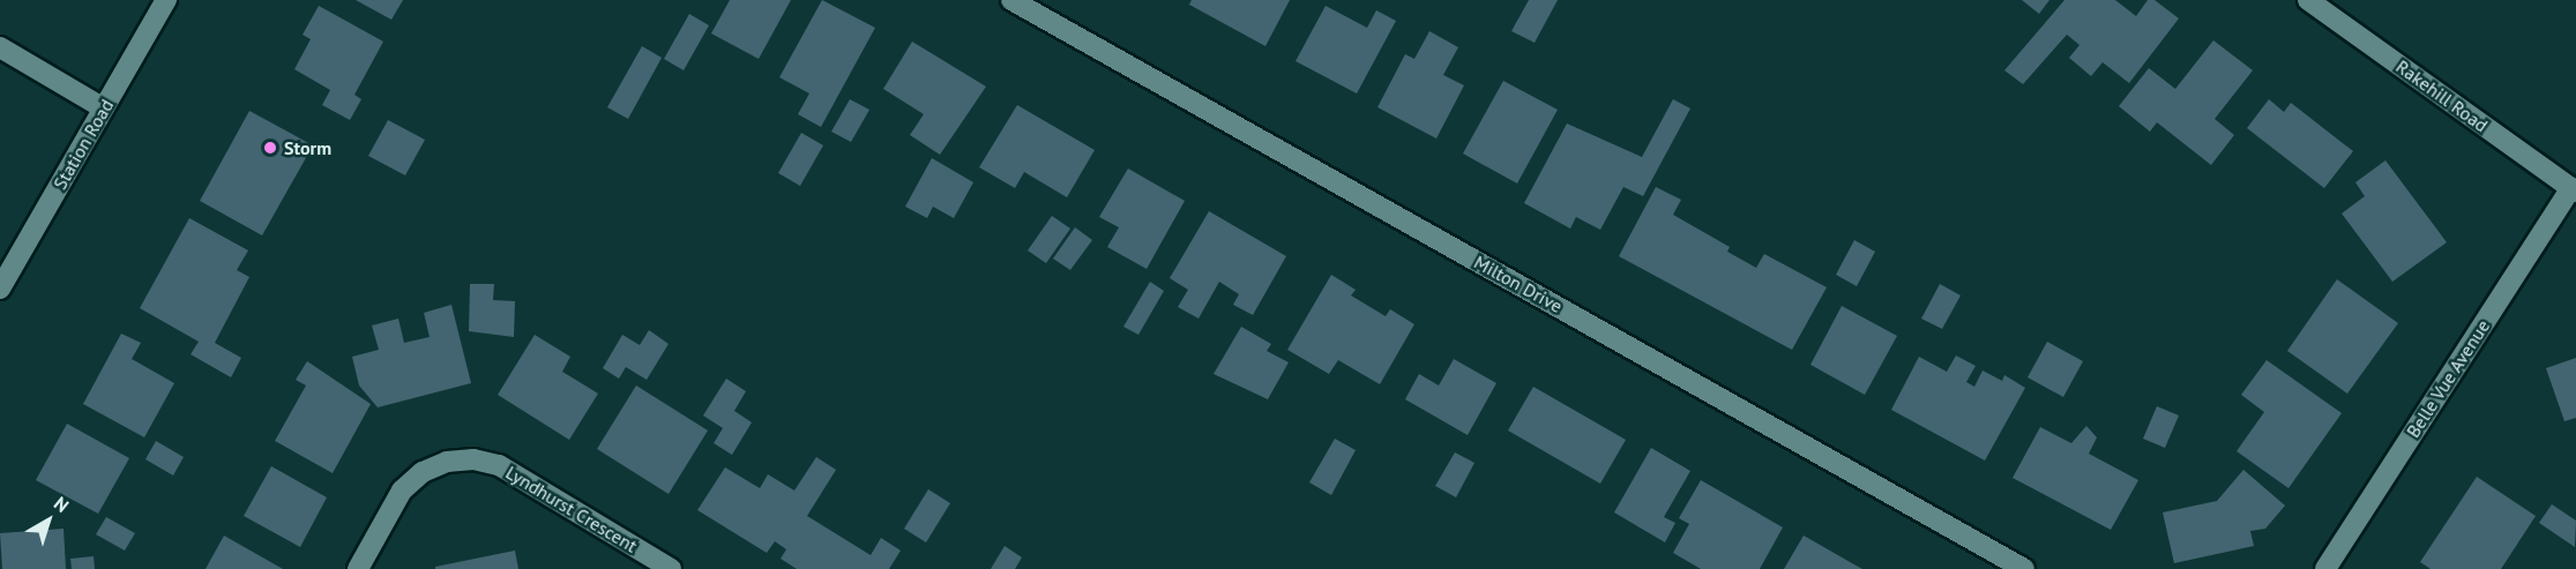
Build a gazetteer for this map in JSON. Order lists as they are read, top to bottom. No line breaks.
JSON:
{"streets":{"street":["Rakehill Road","Station Road","Milton Drive","Belle Vue Avenue","Lyndhurst Crescent"]},"crossings":[["Rakehill Road","Belle Vue Avenue"]],"places":["Storm"],"north":"top right"}
